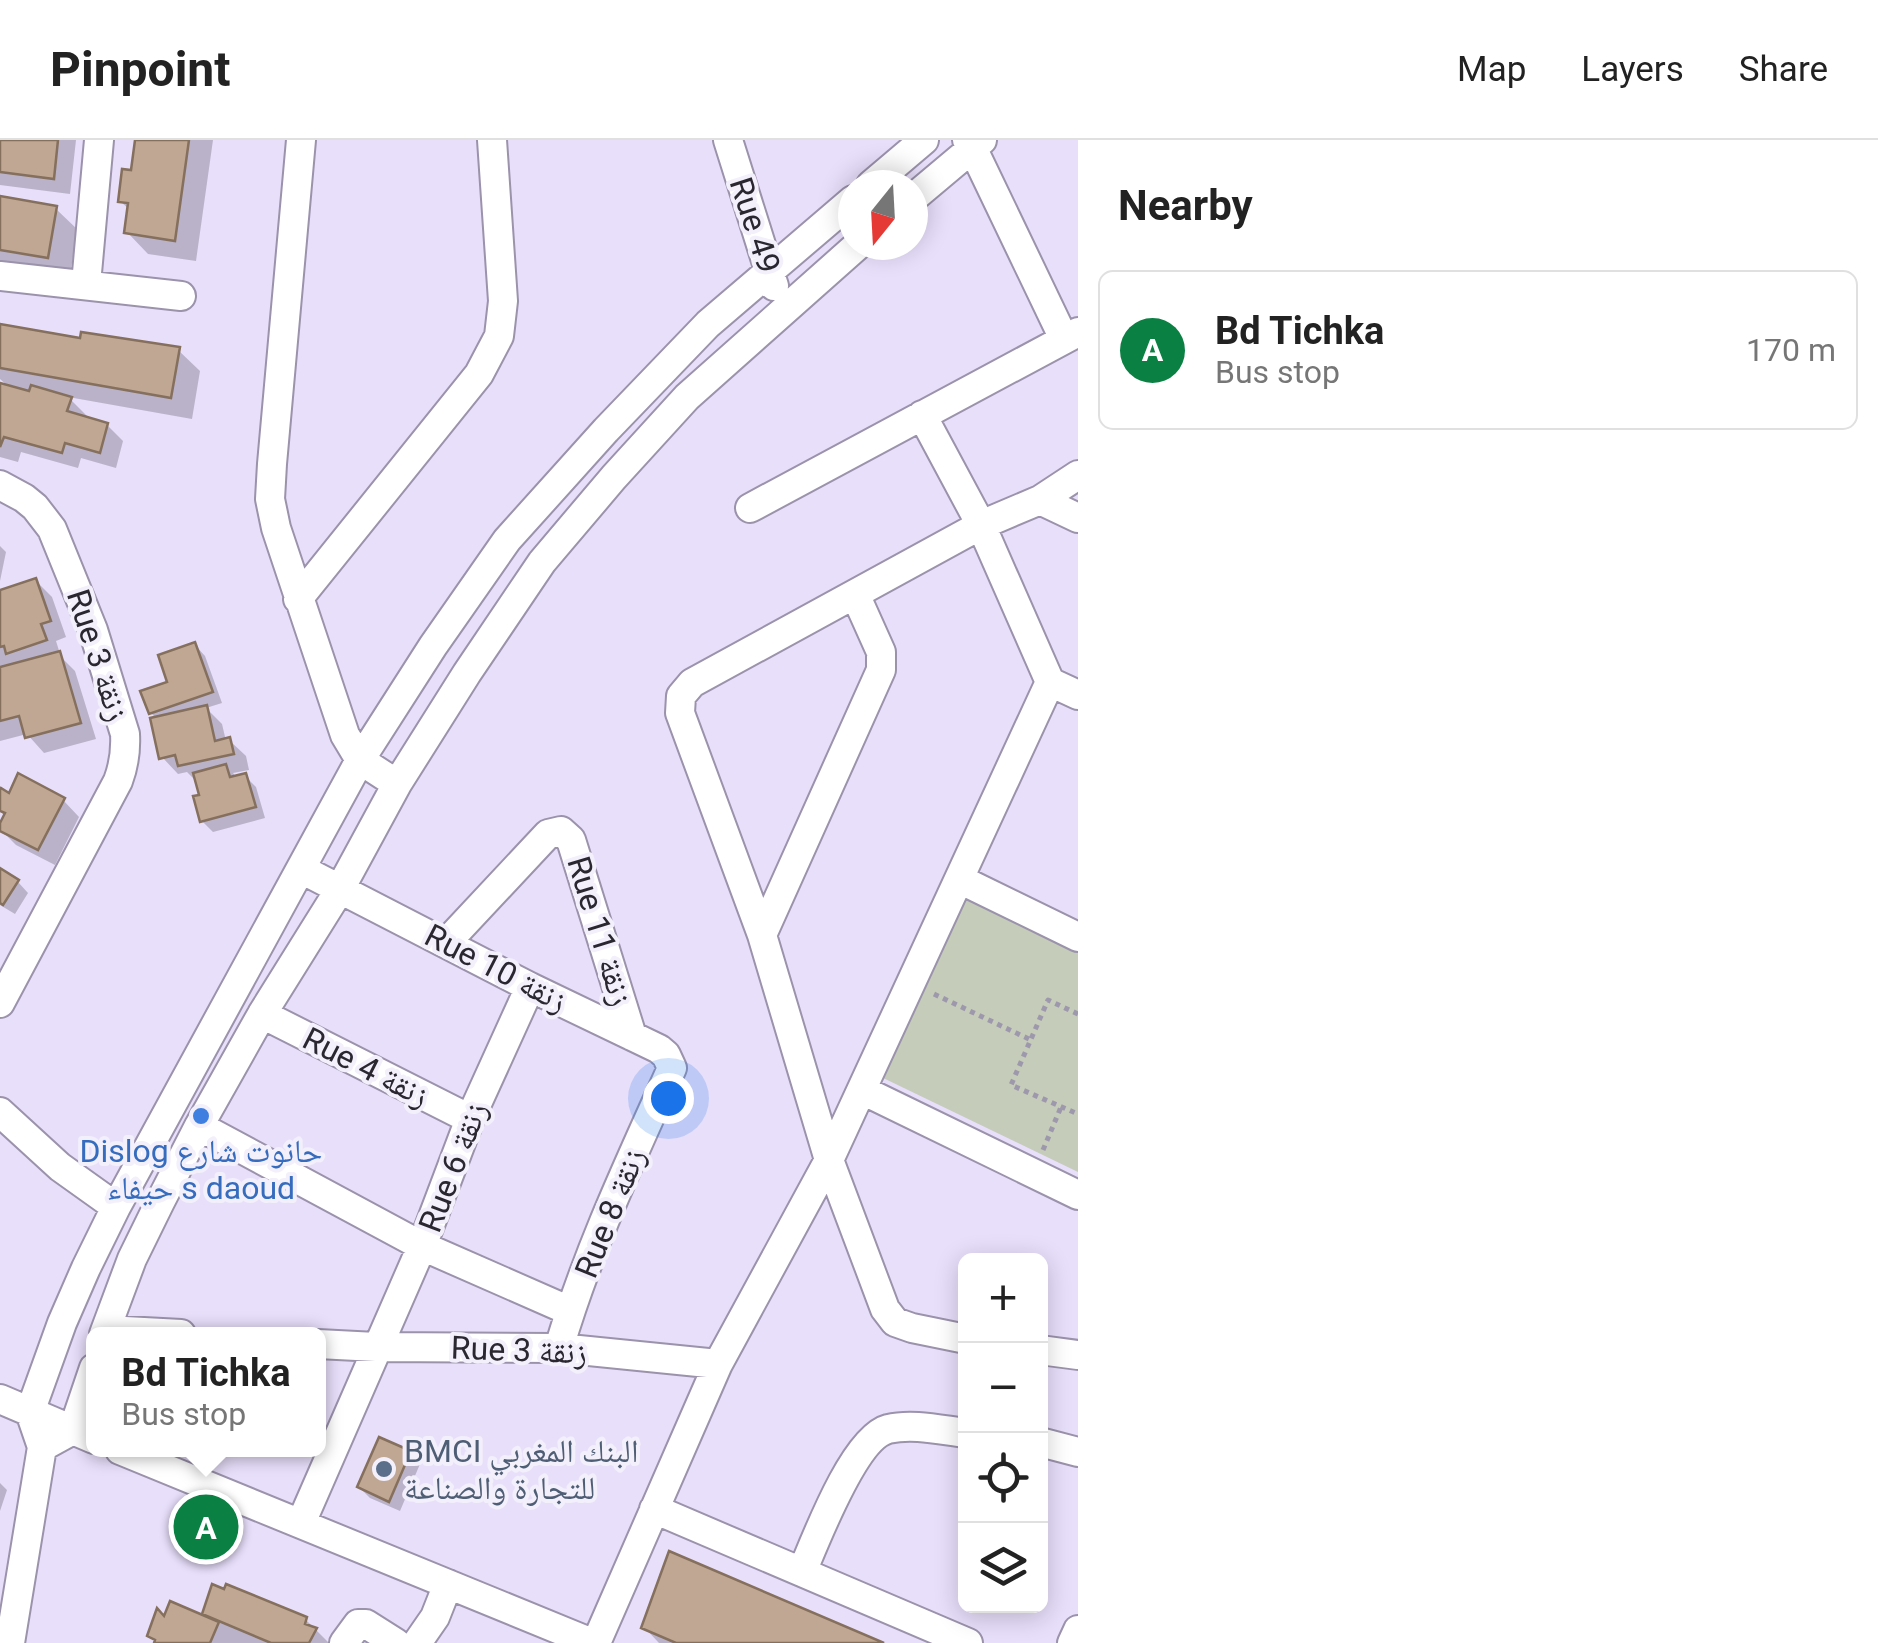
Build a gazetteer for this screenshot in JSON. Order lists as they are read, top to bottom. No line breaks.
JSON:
{"streets":{"street":["Rue 49","Rue 3 زنقة","Rue 11 زنقة","Rue 10 زنقة","Rue 4 زنقة","Rue 6 زنقة","Rue 8 زنقة"]},"crossings":[["Rue 3 زنقة","Rue 6 زنقة"],["Rue 3 زنقة","Rue 8 زنقة"],["Rue 11 زنقة","Rue 10 زنقة"],["Rue 10 زنقة","Rue 6 زنقة"],["Rue 10 زنقة","Rue 8 زنقة"],["Rue 4 زنقة","Rue 6 زنقة"]],"places":["Dislog حانوت شارع حيفاء s daoud","BMCI البنك المغربي للتجارة والصناعة"],"north":"bottom","page":{"header":"Pinpoint","nav":["Map","Layers","Share"],"heading":"Nearby","list":[{"mark":"A","name":"Bd Tichka","note":"Bus stop","value":"170 m"}],"map_buttons":["+","−"],"popup":["Bd Tichka","Bus stop"],"pins":"A"}}
